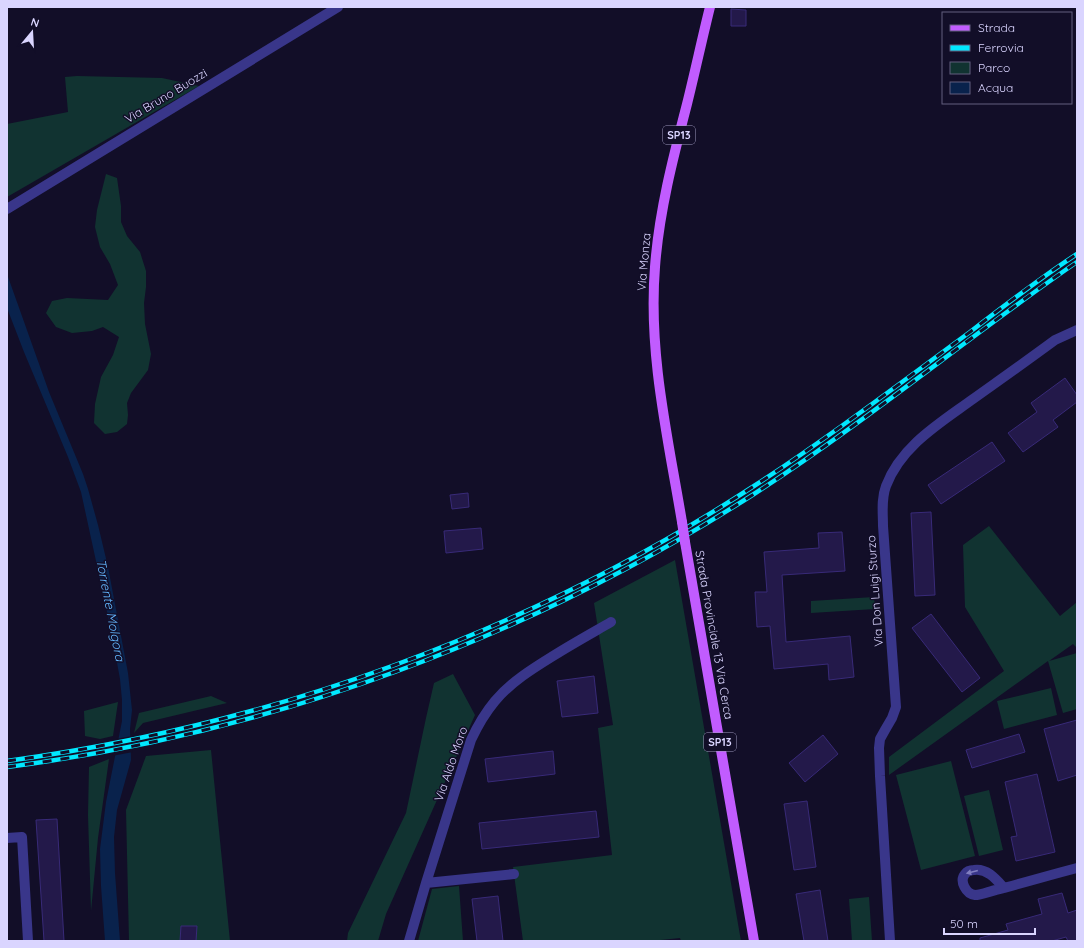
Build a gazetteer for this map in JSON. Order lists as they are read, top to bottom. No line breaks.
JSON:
{"streets":{"main road":["SP13","Via Monza","Strada Provinciale 13 Via Cerca"],"street":["Via Bruno Buozzi","Via Don Luigi Sturzo","Via Aldo Moro"]},"crossings":[["Via Monza","Strada Provinciale 13 Via Cerca"]],"water":["Torrente Molgora"],"legend":["Strada","Ferrovia","Parco","Acqua"],"scale_bar":"50 m","north":"top"}
